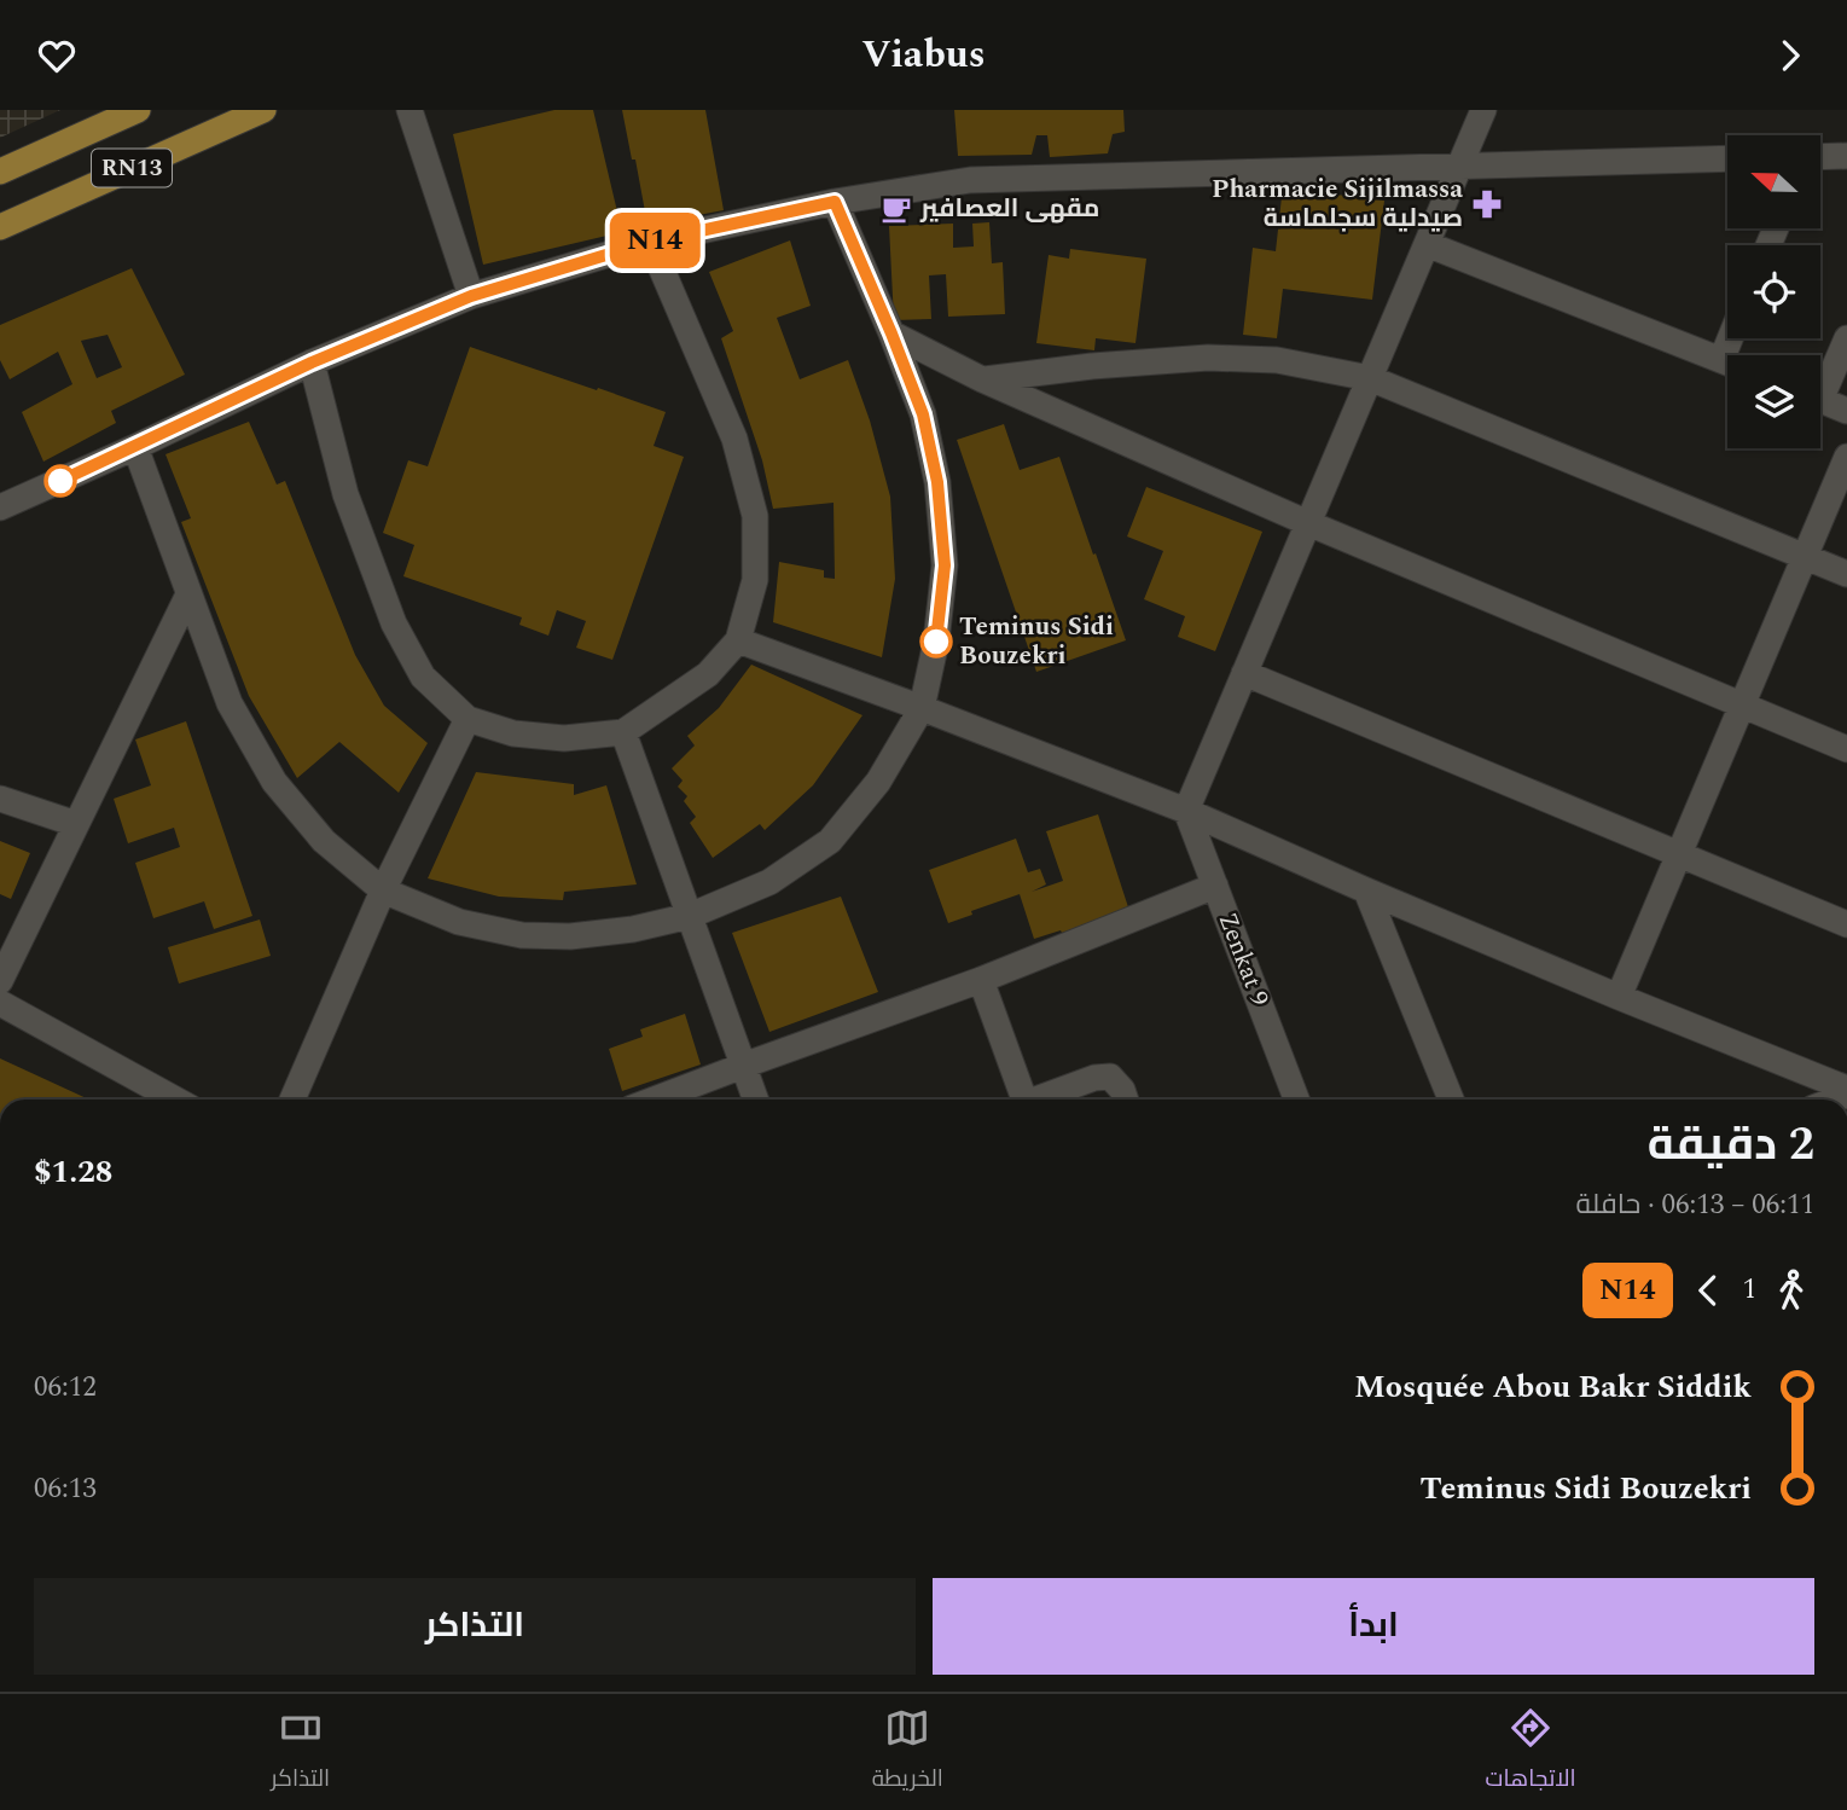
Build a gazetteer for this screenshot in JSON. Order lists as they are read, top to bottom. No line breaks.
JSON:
{"streets":{"main road":["RN13"],"street":["Zenkat 9"]},"places":{"pharmacy":["Pharmacie Sijilmassa صيدلية سجلماسة"],"cafe":["مقهى العصافير"],"other":["Teminus Sidi Bouzekri"]},"lines":["bus line N14"],"north":"left","page":{"header":"Viabus","on_map":"N14","heading":["2 دقيقة","06:11 – 06:13 · حافلة","$1.28"],"legs":["1","N14"],"list":[{"name":"Mosquée Abou Bakr Siddik","value":"06:12"},{"name":"Teminus Sidi Bouzekri","value":"06:13"}],"buttons":["ابدأ","التذاكر"],"tabs":["الاتجاهات","الخريطة","التذاكر"]}}
